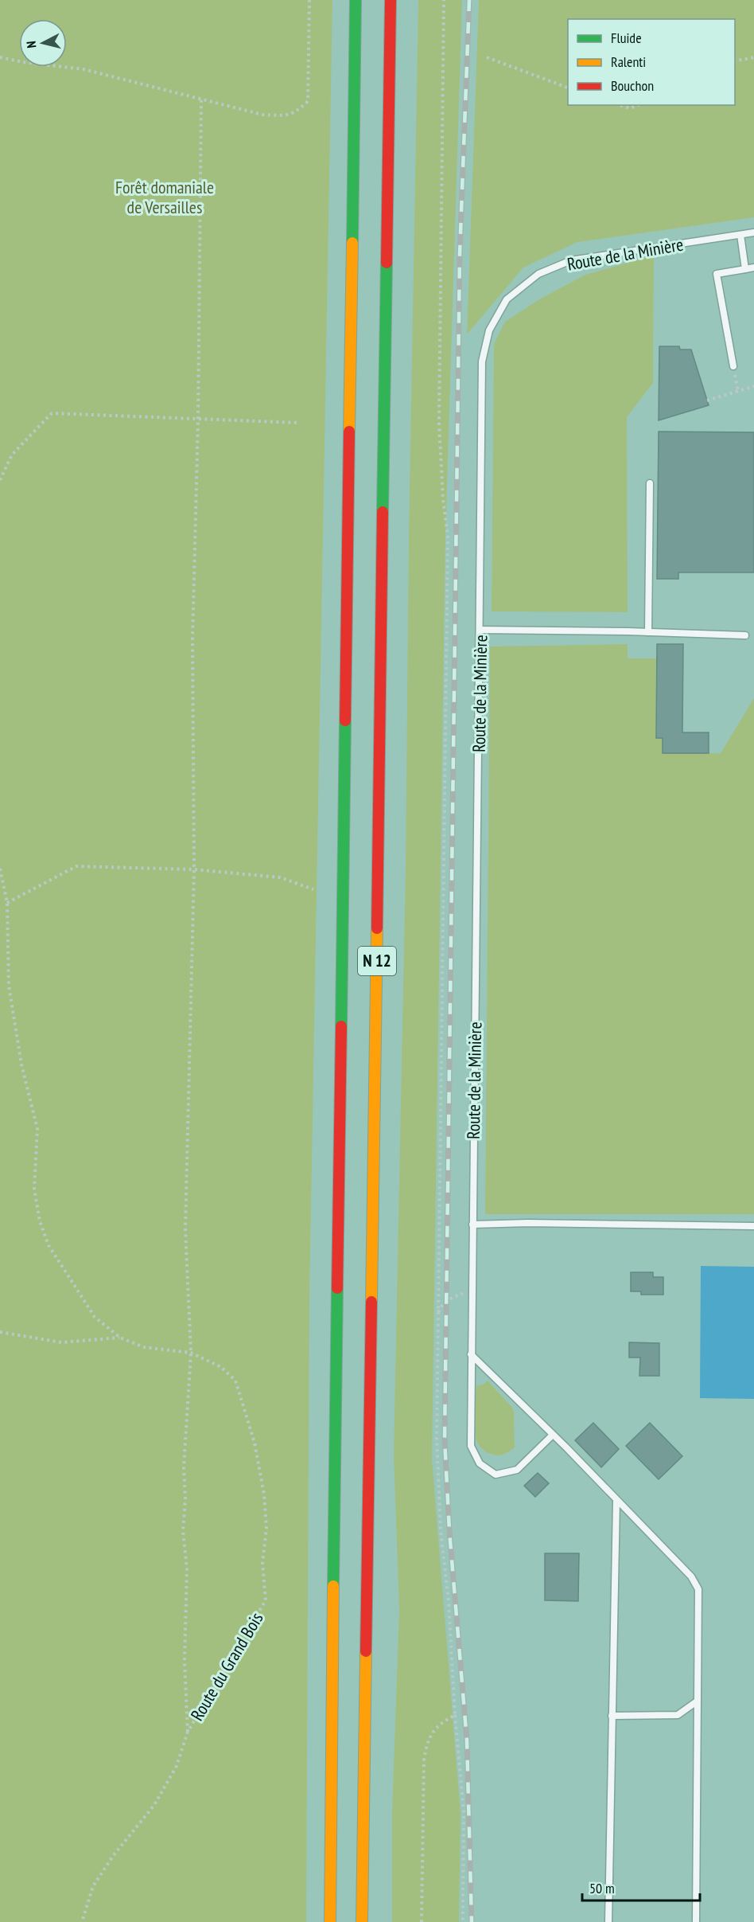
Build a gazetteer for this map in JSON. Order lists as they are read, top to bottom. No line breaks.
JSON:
{"streets":{"highway":["N 12"],"lane":["Route de la Minière"],"path":["Route du Grand Bois"]},"parks":["Forêt domaniale de Versailles"],"legend":["Fluide","Ralenti","Bouchon"],"scale_bar":"50 m","north":"left"}
